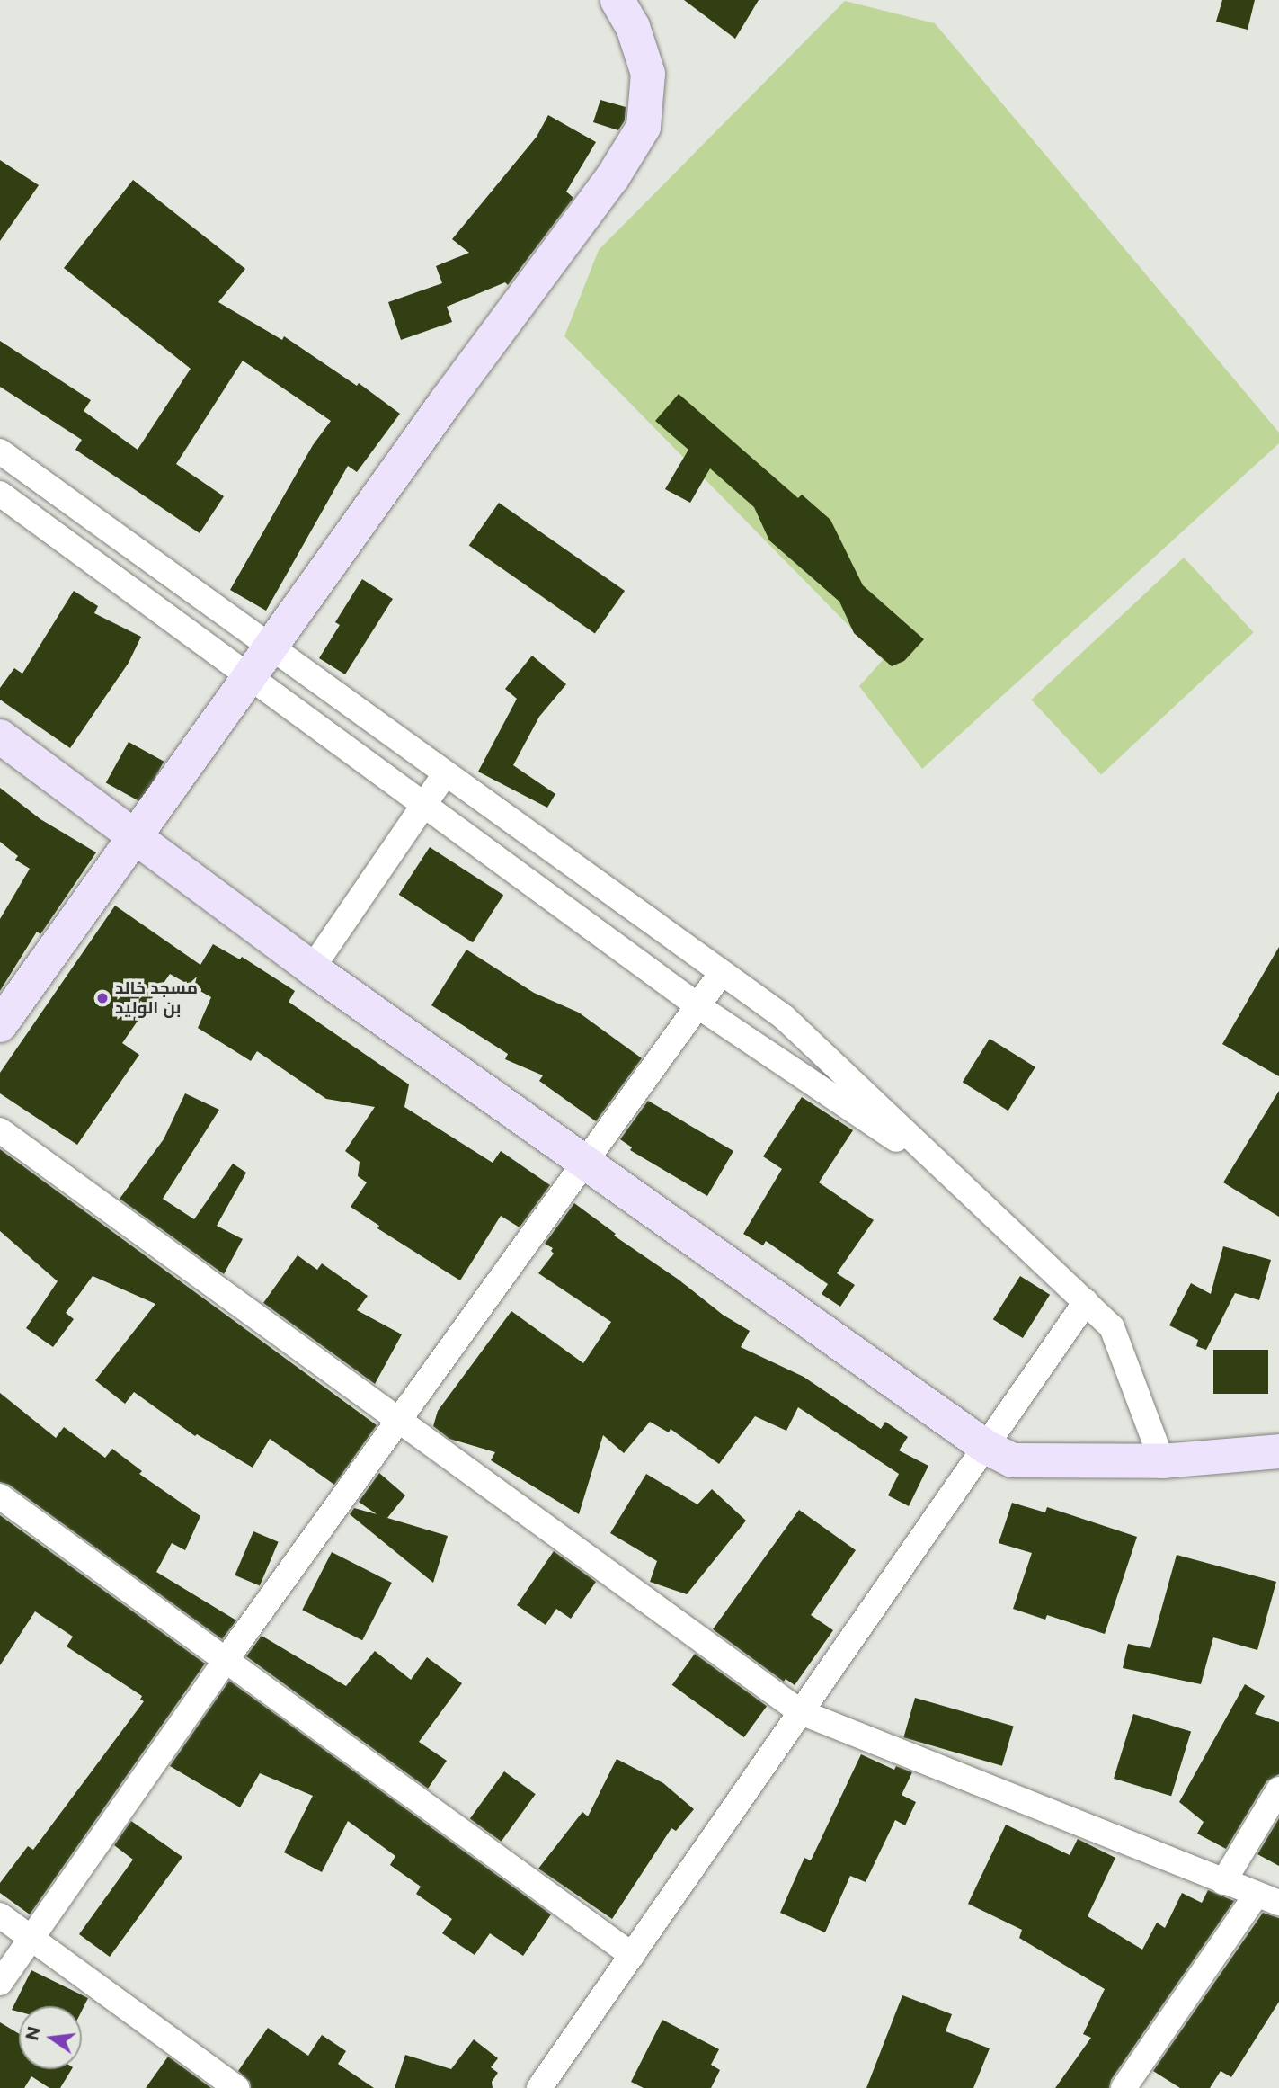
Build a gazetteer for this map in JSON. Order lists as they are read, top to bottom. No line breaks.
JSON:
{"places":["مسجد خالد بن الوليد"],"north":"left"}
